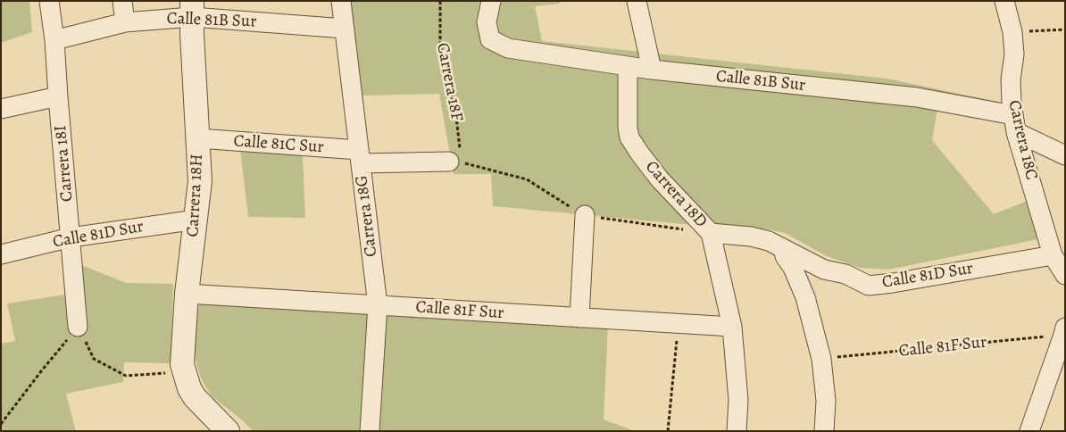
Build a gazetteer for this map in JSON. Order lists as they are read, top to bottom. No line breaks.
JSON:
{"streets":{"street":["Calle 81B Sur","Carrera 18C","Calle 81C Sur","Carrera 18I","Carrera 18D","Carrera 18H","Carrera 18G","Calle 81D Sur","Calle 81F Sur"],"path":["Carrera 18F"]},"crossings":[["Calle 81B Sur","Carrera 18C"],["Calle 81B Sur","Carrera 18I"],["Calle 81B Sur","Carrera 18D"],["Calle 81B Sur","Carrera 18H"],["Calle 81B Sur","Carrera 18G"],["Carrera 18F","Calle 81C Sur"],["Carrera 18C","Calle 81D Sur"],["Calle 81C Sur","Carrera 18H"],["Calle 81C Sur","Carrera 18G"],["Carrera 18I","Calle 81D Sur"],["Carrera 18D","Calle 81D Sur"],["Carrera 18D","Calle 81F Sur"],["Carrera 18H","Calle 81D Sur"],["Carrera 18H","Calle 81F Sur"],["Carrera 18G","Calle 81F Sur"]]}
